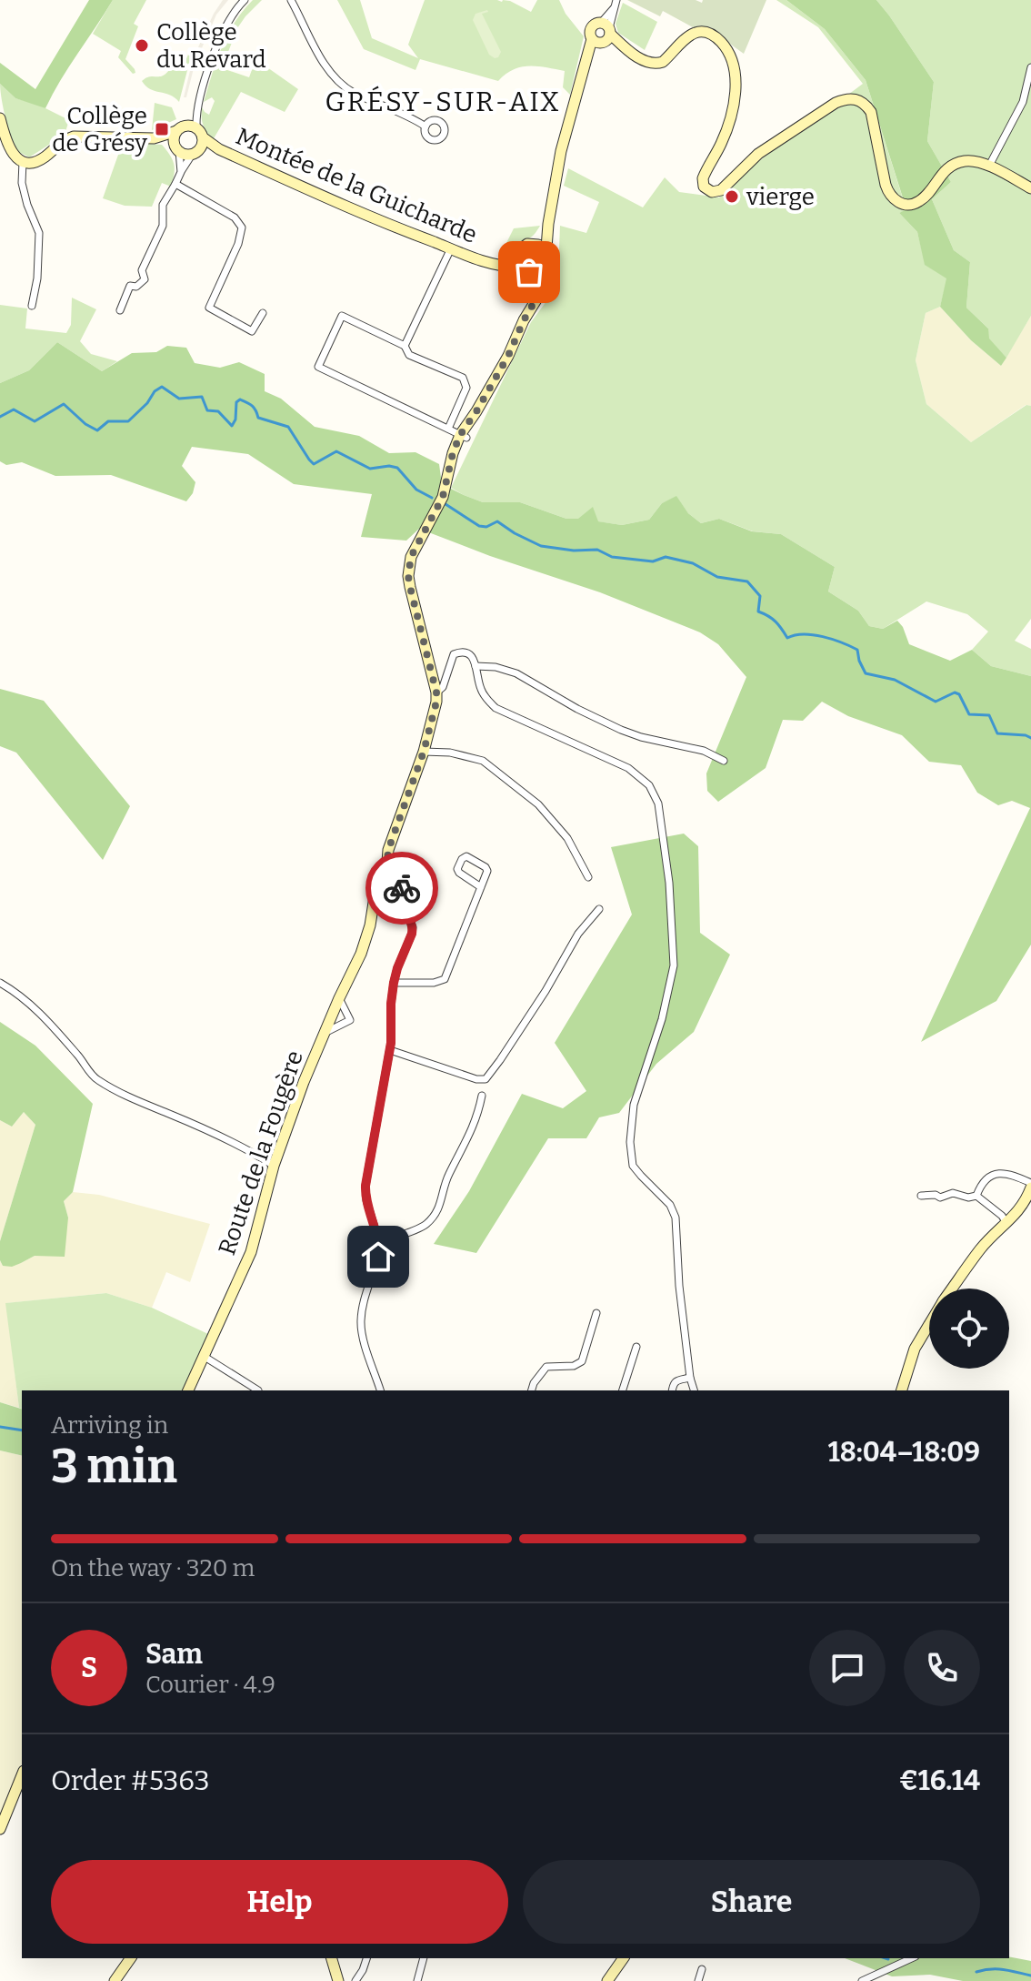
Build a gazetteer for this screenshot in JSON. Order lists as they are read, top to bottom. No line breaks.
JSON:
{"streets":{"main road":["Montée de la Guicharde","Route de la Fougère"]},"districts":["GRÉSY-SUR-AIX"],"places":{"other":["Collège du Revard","vierge"],"transit":["Collège de Grésy"]},"page":{"heading":["3 min","Arriving in","18:04–18:09"],"panel":["Sam","Courier · 4.9","Order #5363","€16.14"],"bar":"On the way · 320 m","round":"S","buttons":["Help","Share"]}}
